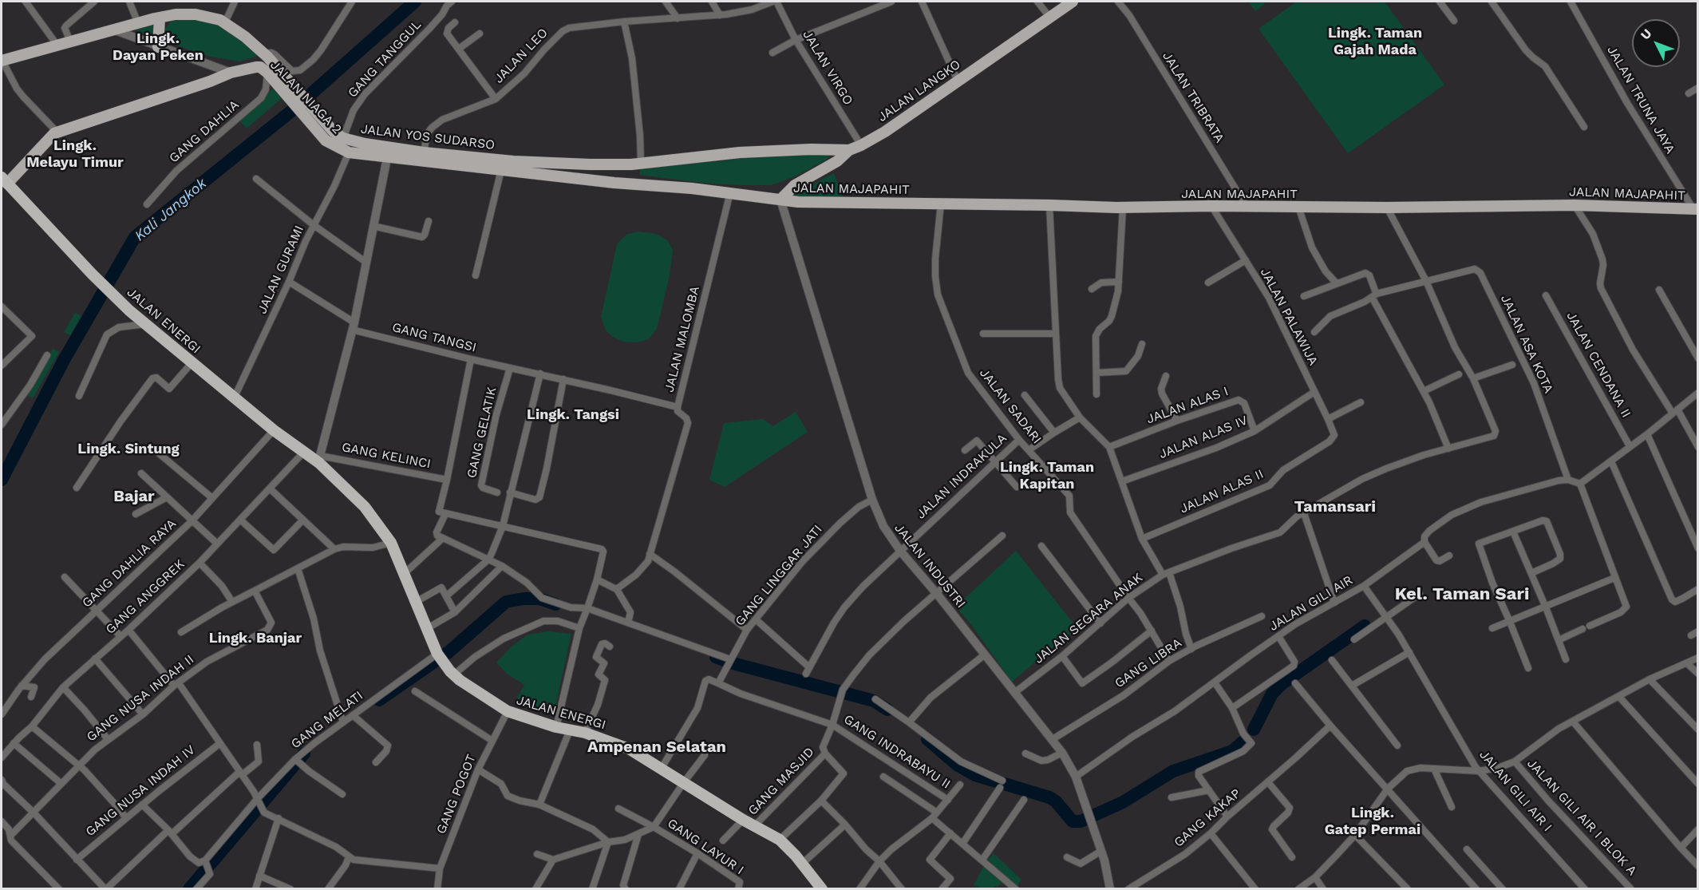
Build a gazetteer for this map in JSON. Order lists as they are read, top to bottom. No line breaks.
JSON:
{"streets":{"highway":["JALAN ENERGI"],"main road":["JALAN LANGKO","JALAN NIAGA 2","JALAN YOS SUDARSO","JALAN MAJAPAHIT"],"street":["JALAN LEO","GANG TANGGUL","JALAN VIRGO","JALAN TRIBRATA","JALAN TRUNA JAYA","GANG DAHLIA","JALAN GURAMI","JALAN PALAWIJA","GANG TANGSI","JALAN MALOMBA","JALAN ASA KOTA","JALAN CENDANA II","JALAN ALAS I","JALAN SADARI","GANG GELATIK","JALAN ALAS IV","GANG KELINCI","JALAN INDRAKULA","JALAN ALAS II","GANG DAHLIA RAYA","JALAN INDUSTRI","GANG LINGGAR JATI","GANG ANGGREK","JALAN GILI AIR","JALAN SEGARA ANAK","GANG LIBRA","GANG NUSA INDAH II","GANG MELATI","GANG INDRABAYU II","GANG MASJID","GANG NUSA INDAH IV","JALAN GILI AIR I","GANG POGOT","JALAN GILI AIR I BLOK A","GANG KAKAP","GANG LAYUR I"]},"crossings":[["JALAN LEO","JALAN YOS SUDARSO"],["GANG TANGGUL","JALAN YOS SUDARSO"],["JALAN VIRGO","JALAN LANGKO"],["JALAN LANGKO","JALAN YOS SUDARSO"],["JALAN LANGKO","JALAN MAJAPAHIT"],["JALAN LANGKO","JALAN INDUSTRI"],["JALAN NIAGA 2","GANG DAHLIA"],["JALAN NIAGA 2","JALAN YOS SUDARSO"],["JALAN NIAGA 2","JALAN GURAMI"],["JALAN NIAGA 2","JALAN ENERGI"],["JALAN TRIBRATA","JALAN MAJAPAHIT"],["JALAN TRUNA JAYA","JALAN MAJAPAHIT"],["GANG DAHLIA","JALAN YOS SUDARSO"],["JALAN MAJAPAHIT","JALAN PALAWIJA"],["JALAN MAJAPAHIT","JALAN SADARI"],["JALAN MAJAPAHIT","JALAN INDUSTRI"],["JALAN GURAMI","JALAN ENERGI"],["JALAN GURAMI","GANG TANGSI"],["JALAN PALAWIJA","JALAN ALAS IV"],["JALAN PALAWIJA","JALAN ALAS II"],["JALAN ENERGI","GANG KELINCI"],["JALAN ENERGI","GANG DAHLIA RAYA"],["JALAN ENERGI","GANG ANGGREK"],["JALAN ENERGI","GANG MELATI"],["JALAN ENERGI","GANG MASJID"],["JALAN ENERGI","GANG POGOT"],["GANG TANGSI","JALAN MALOMBA"],["GANG TANGSI","GANG GELATIK"],["JALAN MALOMBA","GANG GELATIK"],["JALAN ASA KOTA","JALAN GILI AIR"],["JALAN ALAS I","JALAN ALAS IV"],["JALAN SADARI","JALAN INDRAKULA"],["JALAN SADARI","JALAN SEGARA ANAK"],["JALAN INDRAKULA","JALAN INDUSTRI"],["JALAN INDUSTRI","GANG LINGGAR JATI"],["JALAN INDUSTRI","JALAN GILI AIR"],["JALAN INDUSTRI","JALAN SEGARA ANAK"],["JALAN INDUSTRI","GANG LIBRA"],["GANG LINGGAR JATI","GANG INDRABAYU II"],["JALAN GILI AIR","JALAN GILI AIR I"]],"districts":["Lingk. Taman Gajah Mada","Lingk. Dayan Peken","Lingk. Melayu Timur","Lingk. Tangsi","Lingk. Sintung","Lingk. Taman Kapitan","Bajar","Tamansari","Kel. Taman Sari","Lingk. Banjar","Ampenan Selatan","Lingk. Gatep Permai"],"water":["Kali Jangkok"],"north":"top left"}
